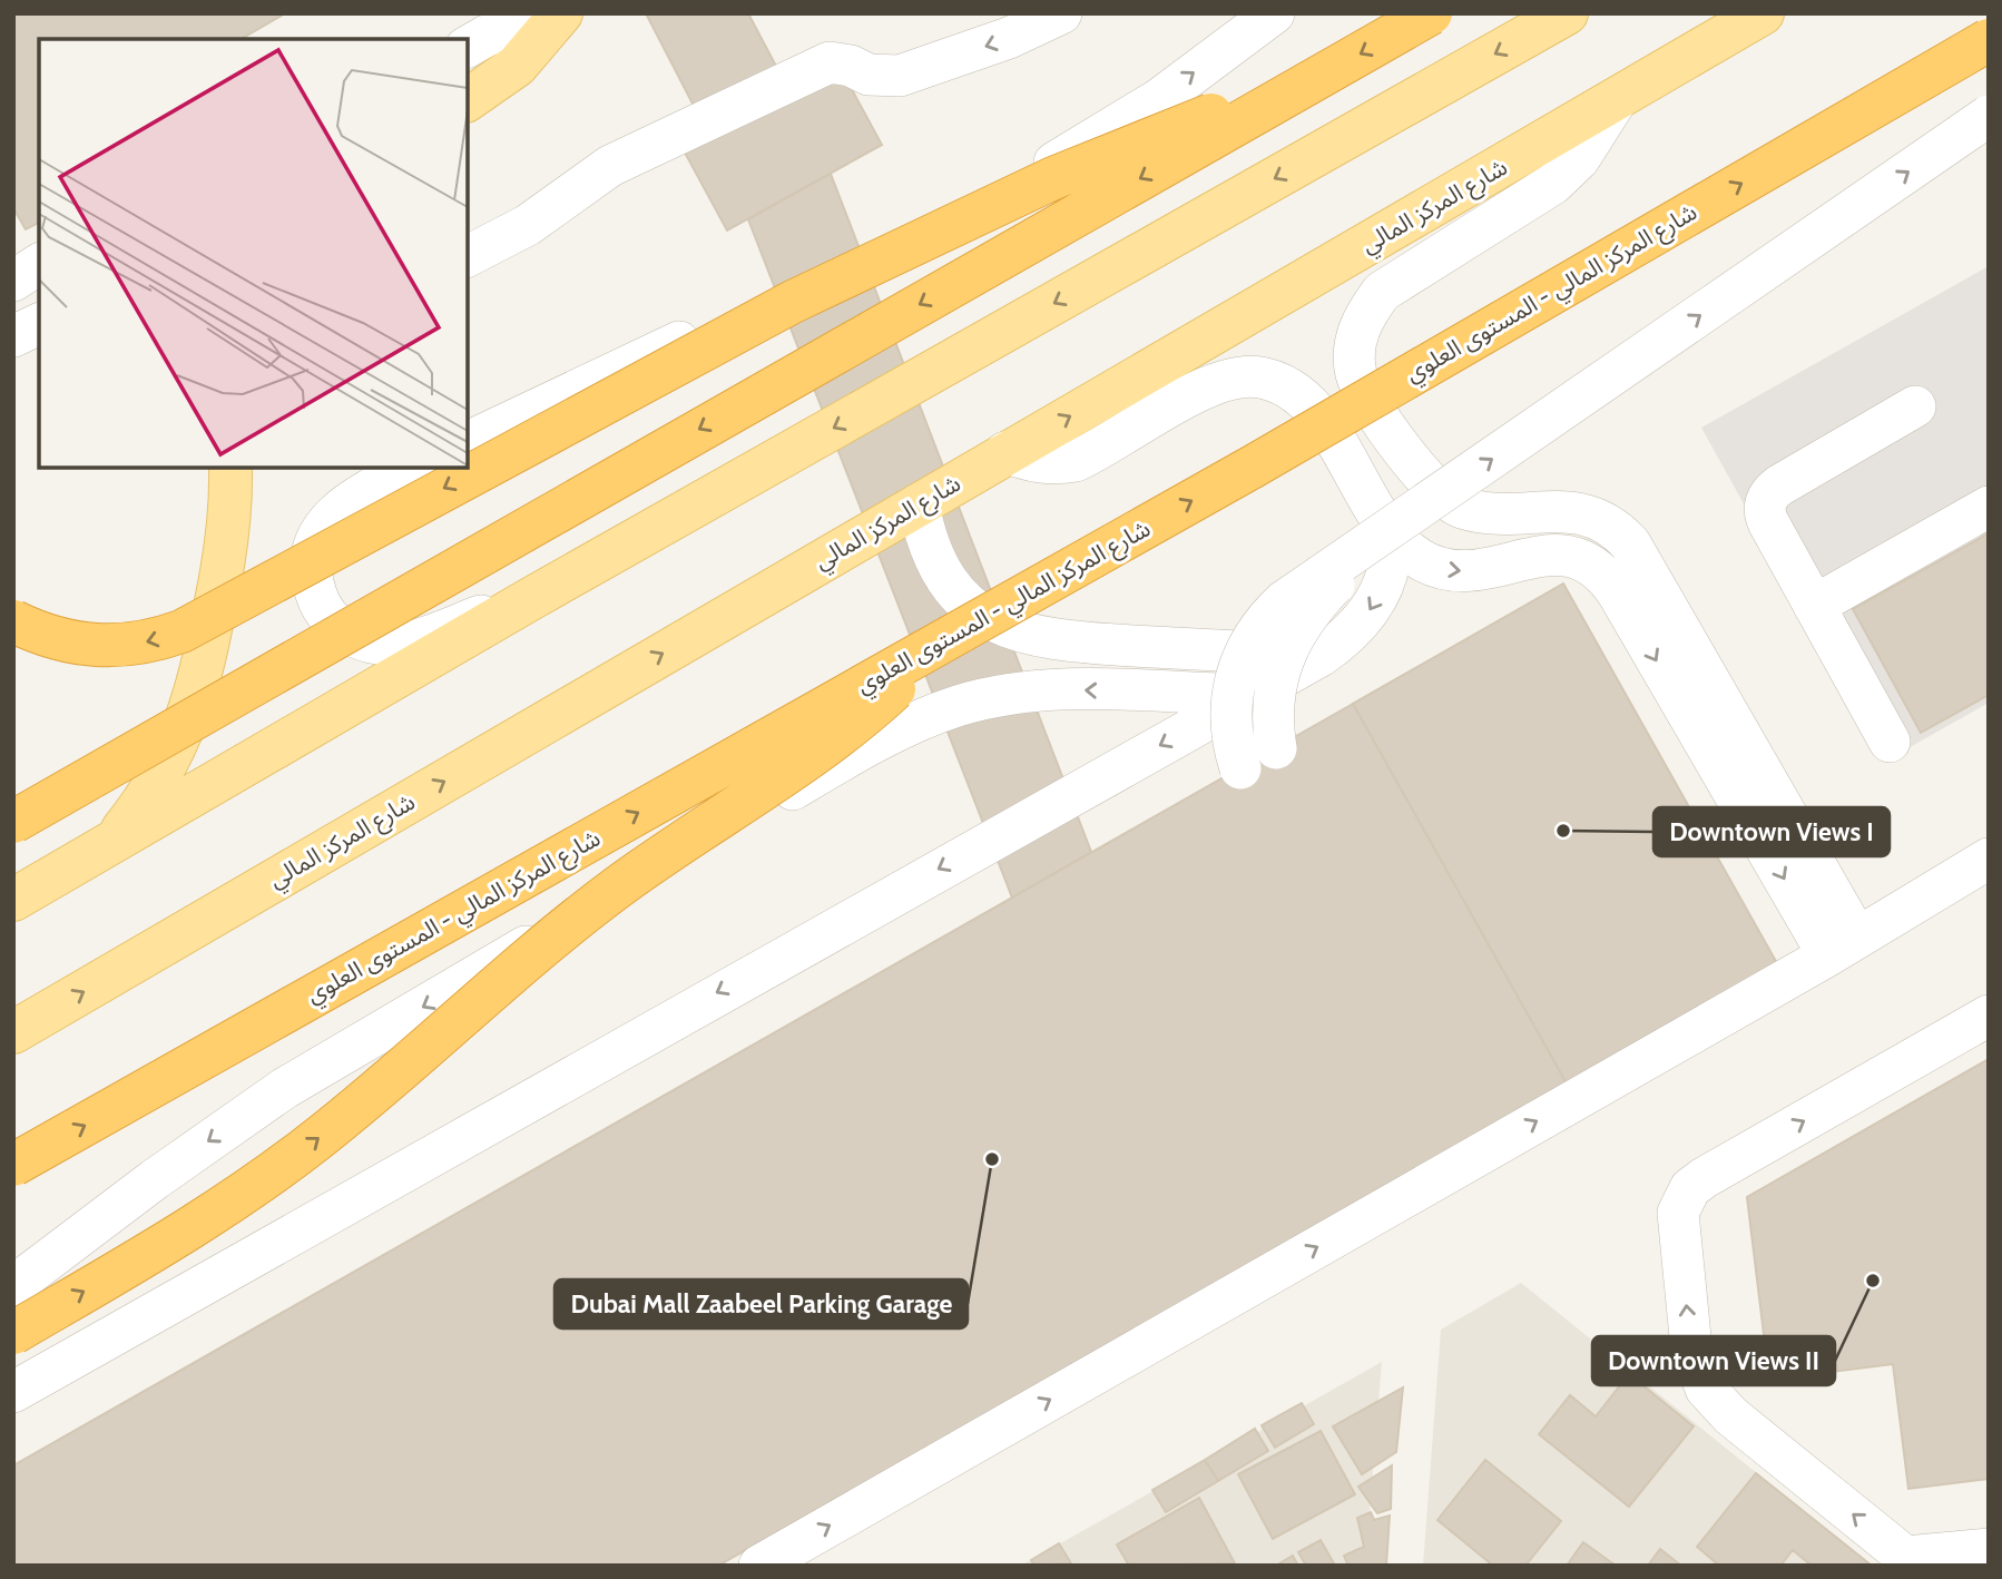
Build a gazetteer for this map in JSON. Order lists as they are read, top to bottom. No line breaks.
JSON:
{"streets":{"highway":["شارع المركز المالي - المستوى العلوي"],"main road":["شارع المركز المالي"]},"places":["Downtown Views I","Dubai Mall Zaabeel Parking Garage","Downtown Views II"]}
